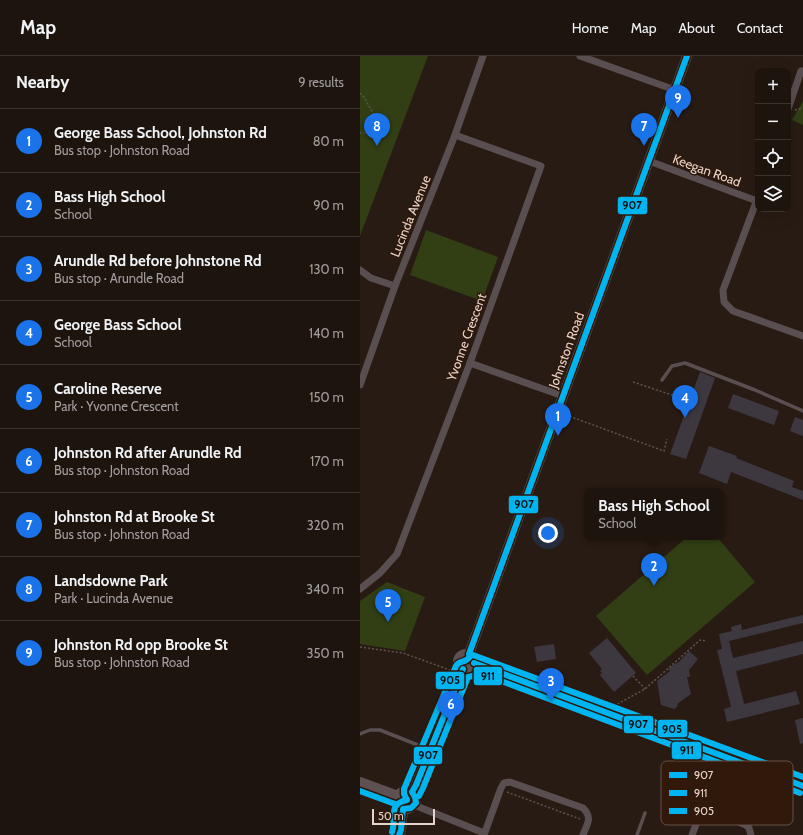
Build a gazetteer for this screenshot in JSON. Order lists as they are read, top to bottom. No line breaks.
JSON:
{"streets":{"street":["Keegan Road","Lucinda Avenue","Yvonne Crescent","Johnston Road"]},"crossings":[["Keegan Road","Johnston Road"],["Lucinda Avenue","Yvonne Crescent"]],"lines":["transit line 907","transit line 905","transit line 911"],"legend":["907","911","905"],"scale_bar":"50 m","page":{"header":"Map","nav":["Home","Map","About","Contact"],"heading":["Nearby","9 results"],"map_buttons":["+","−"],"pins":["9","7","8","4","1","2","5","3","6"],"list":[{"mark":"1","name":"George Bass School, Johnston Rd","note":"Bus stop · Johnston Road","value":"80 m"},{"mark":"2","name":"Bass High School","note":"School","value":"90 m"},{"mark":"3","name":"Arundle Rd before Johnstone Rd","note":"Bus stop · Arundle Road","value":"130 m"},{"mark":"4","name":"George Bass School","note":"School","value":"140 m"},{"mark":"5","name":"Caroline Reserve","note":"Park · Yvonne Crescent","value":"150 m"},{"mark":"6","name":"Johnston Rd after Arundle Rd","note":"Bus stop · Johnston Road","value":"170 m"},{"mark":"7","name":"Johnston Rd at Brooke St","note":"Bus stop · Johnston Road","value":"320 m"},{"mark":"8","name":"Landsdowne Park","note":"Park · Lucinda Avenue","value":"340 m"},{"mark":"9","name":"Johnston Rd opp Brooke St","note":"Bus stop · Johnston Road","value":"350 m"}],"popup":["Bass High School","School"],"scale":"50 m"}}
